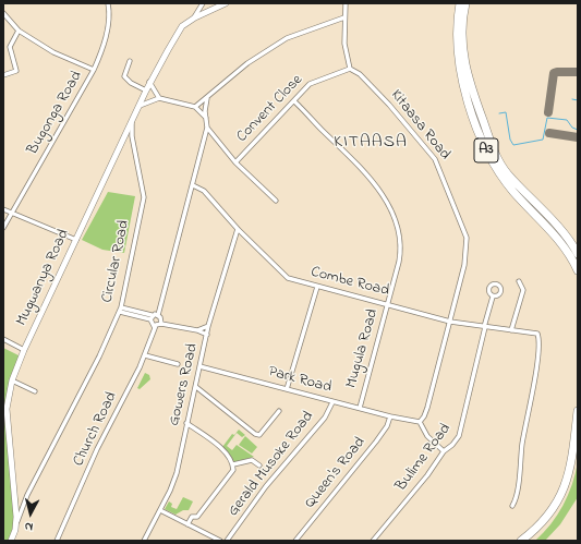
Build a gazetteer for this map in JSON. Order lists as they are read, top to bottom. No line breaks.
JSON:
{"streets":{"highway":["A3"],"street":["Convent Close","Bugonga Road","Kitaasa Road","Circular Road","Mugwanya Road","Combe Road","Mugula Road","Park Road","Gowers Road","Church Road","Bulime Road","Gerald Musoke Road","Queen's Road"]},"crossings":[["Convent Close","Kitaasa Road"],["Convent Close","Mugula Road"],["Kitaasa Road","Combe Road"],["Kitaasa Road","Park Road"],["Circular Road","Mugwanya Road"],["Combe Road","Mugula Road"],["Combe Road","Gowers Road"],["Combe Road","Bulime Road"],["Mugula Road","Park Road"],["Park Road","Gowers Road"],["Park Road","Gerald Musoke Road"],["Park Road","Queen's Road"]],"districts":["KITAASA"],"north":"bottom"}
